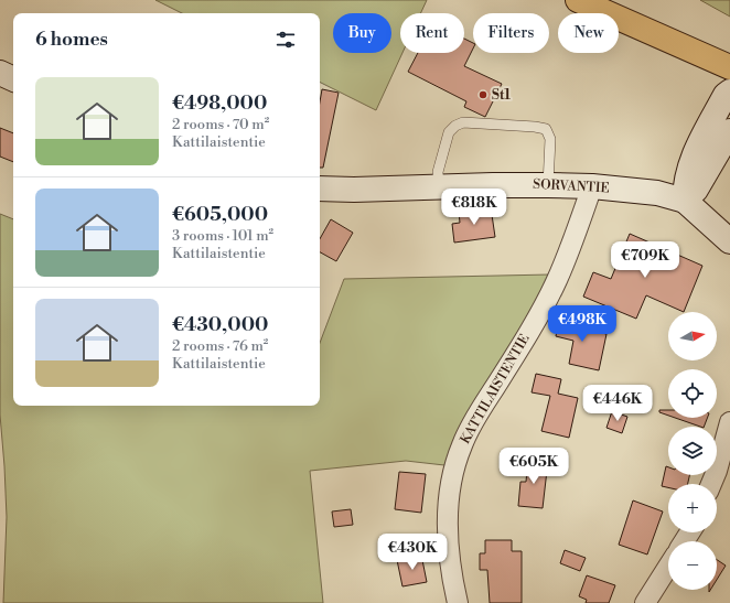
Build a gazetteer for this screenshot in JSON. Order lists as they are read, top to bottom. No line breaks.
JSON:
{"streets":{"main road":["SORVANTIE"],"street":["KATTILAISTENTIE"]},"crossings":[["SORVANTIE","KATTILAISTENTIE"]],"places":["St1"],"north":"right","page":{"chip":["Buy","Rent","Filters","New"],"heading":"6 homes","list":[{"name":"€498,000","note":"2 rooms · 70 m² · Kattilaistentie"},{"name":"€605,000","note":"3 rooms · 101 m² · Kattilaistentie"},{"name":"€430,000","note":"2 rooms · 76 m² · Kattilaistentie"}],"price":["€818K","€709K","€498K","€446K","€605K","€430K"],"map_buttons":["+","−"]}}
